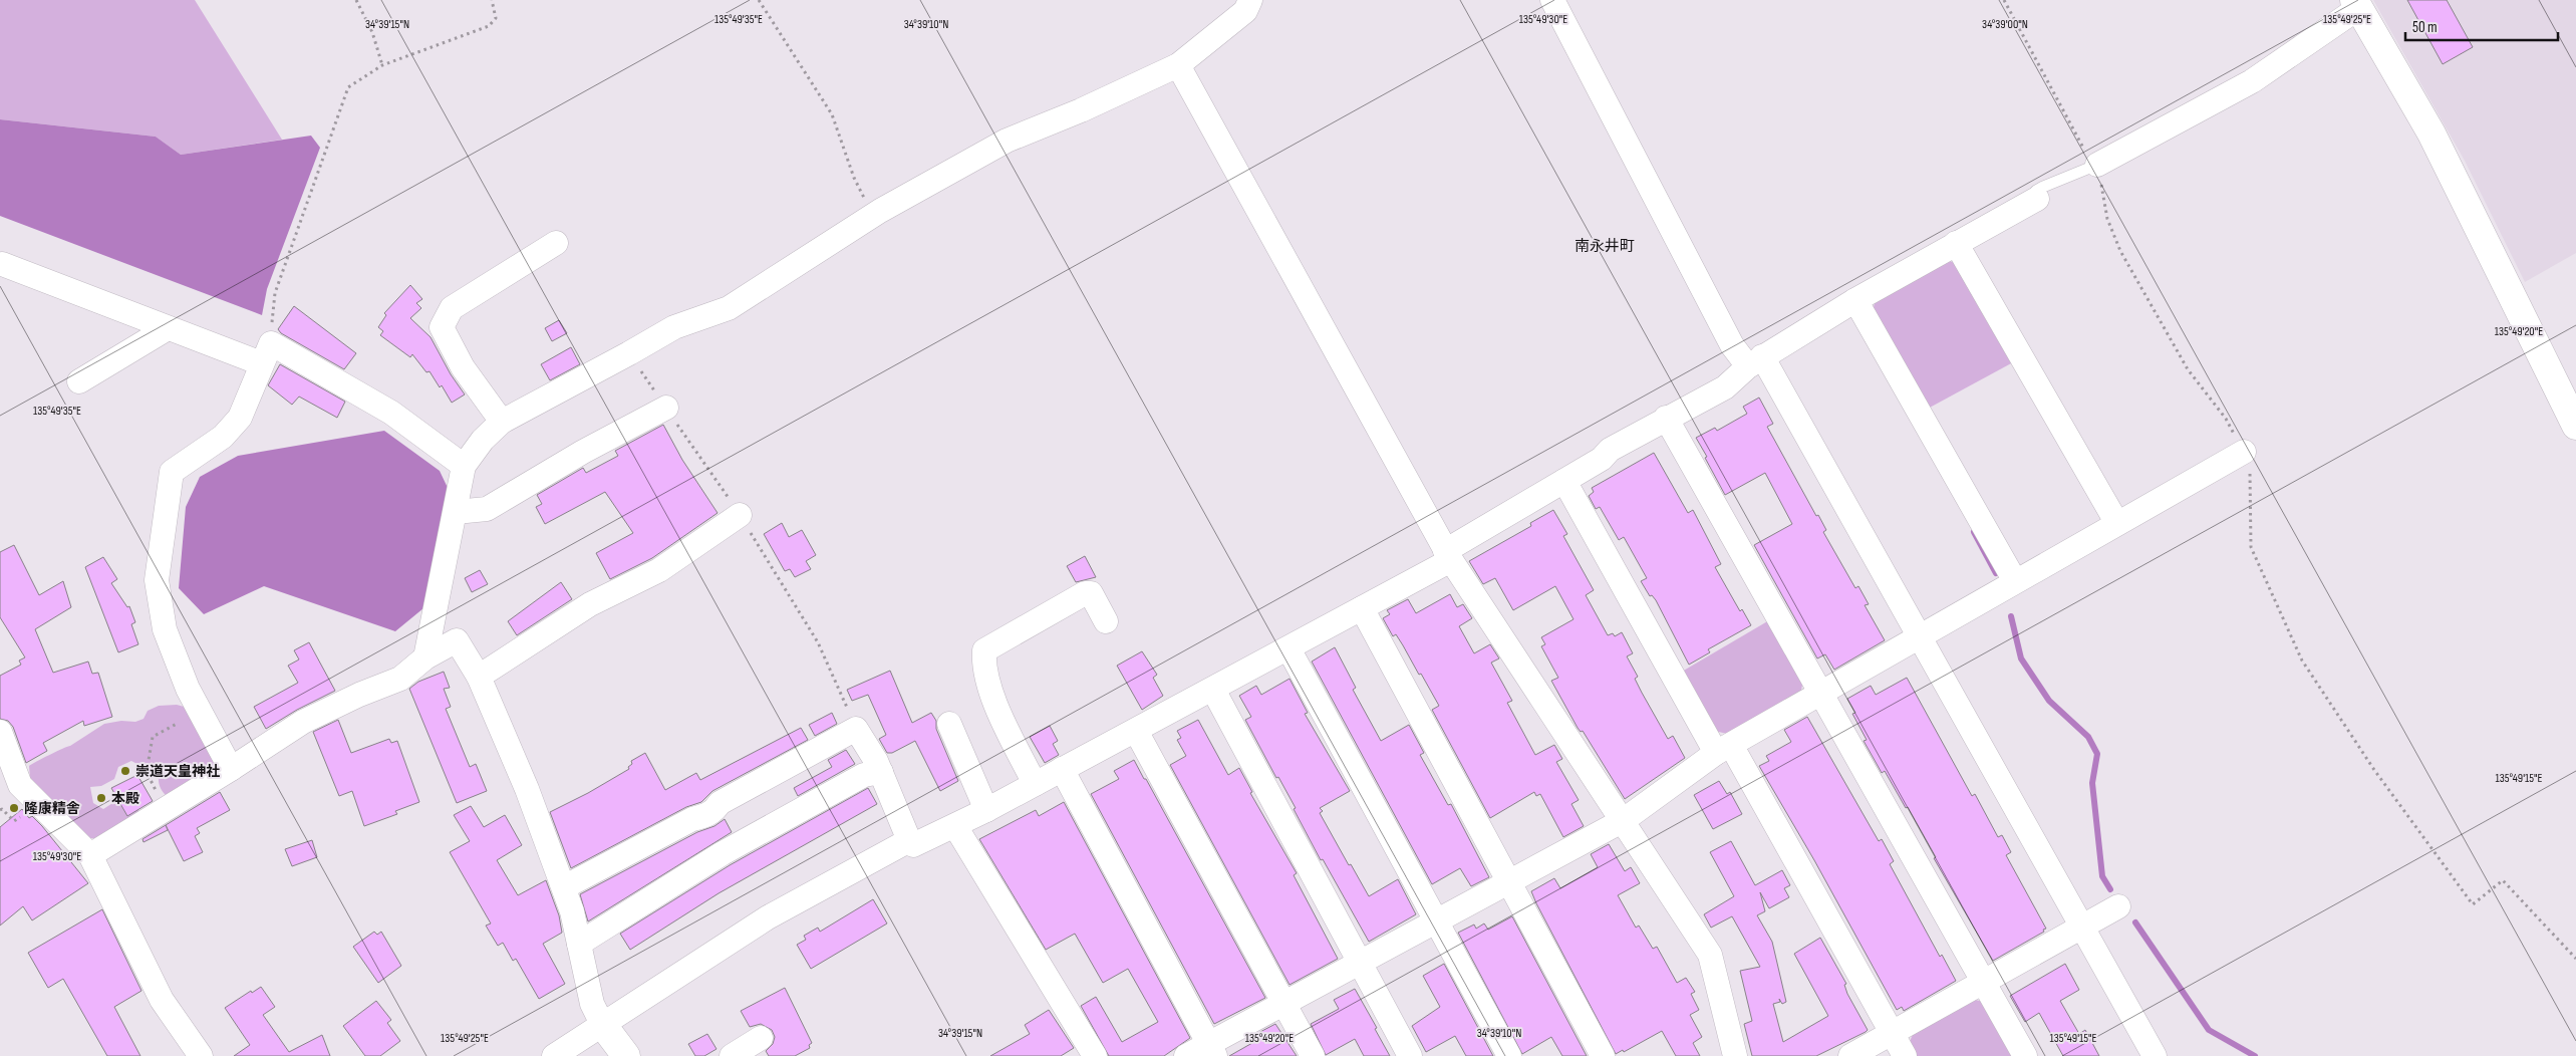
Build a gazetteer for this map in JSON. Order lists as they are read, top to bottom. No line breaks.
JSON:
{"districts":["南永井町"],"places":["崇道天皇神社","本殿","隆康精舎"],"scale_bar":"50 m","coordinates":["135°49'35\"E","135°49'30\"E","135°49'25\"E","34°39'15\"N","34°39'10\"N","34°39'00\"N","135°49'20\"E","135°49'15\"E"]}
